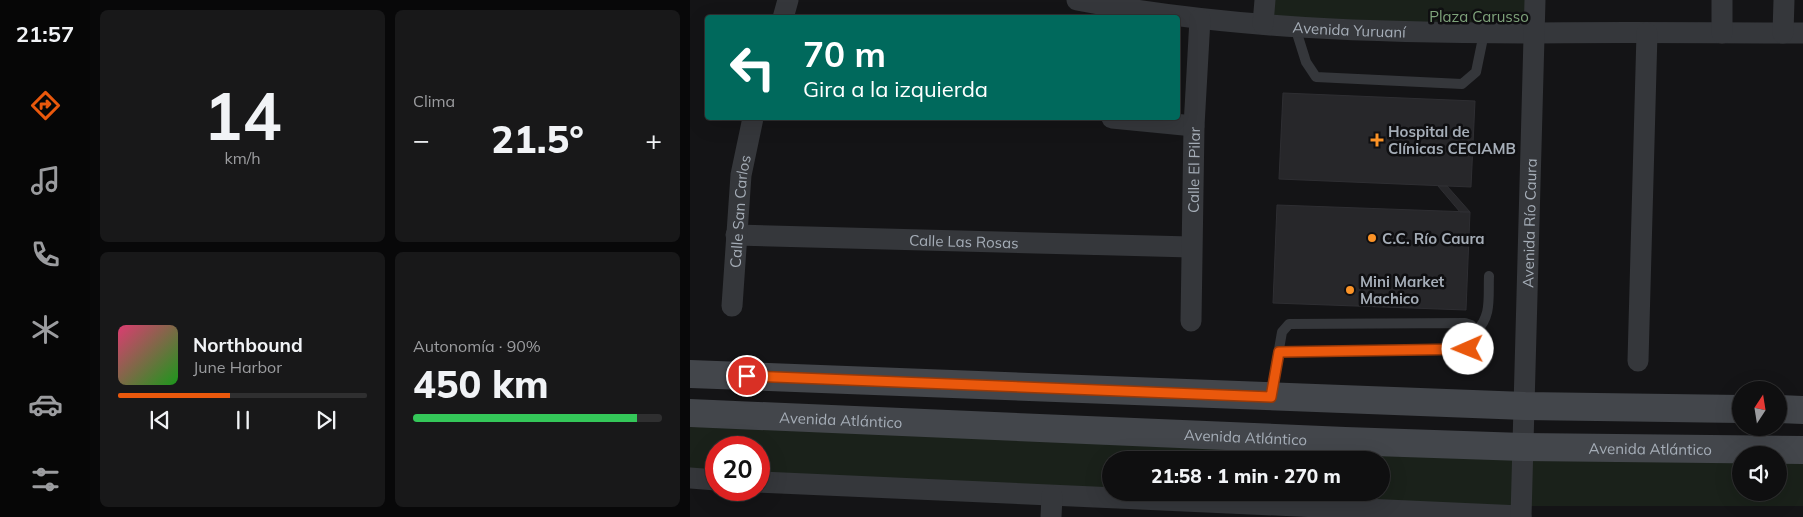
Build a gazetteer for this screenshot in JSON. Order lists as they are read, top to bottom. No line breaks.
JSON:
{"streets":{"main road":["Avenida Atlántico"],"street":["Avenida Yuruaní","Calle El Pilar","Calle San Carlos","Avenida Río Caura","Calle Las Rosas"]},"crossings":[["Avenida Yuruaní","Calle El Pilar"],["Avenida Yuruaní","Avenida Río Caura"],["Calle El Pilar","Calle Las Rosas"],["Calle San Carlos","Calle Las Rosas"],["Avenida Río Caura","Avenida Atlántico"]],"parks":["Plaza Carusso"],"places":{"health":["Hospital de Clínicas CECIAMB"],"other":["C.C. Río Caura","Mini Market Machico"]},"north":"top","page":{"tabs":"21:57","tile":[["14","km/h"],"Clima",["Autonomía · 90%","450 km"]],"turn":["70 m","Gira a la izquierda"],"heat":["−","21.5°","+"],"song":["Northbound","June Harbor"],"limit":"20","trip":"21:58 · 1 min · 270 m"}}
